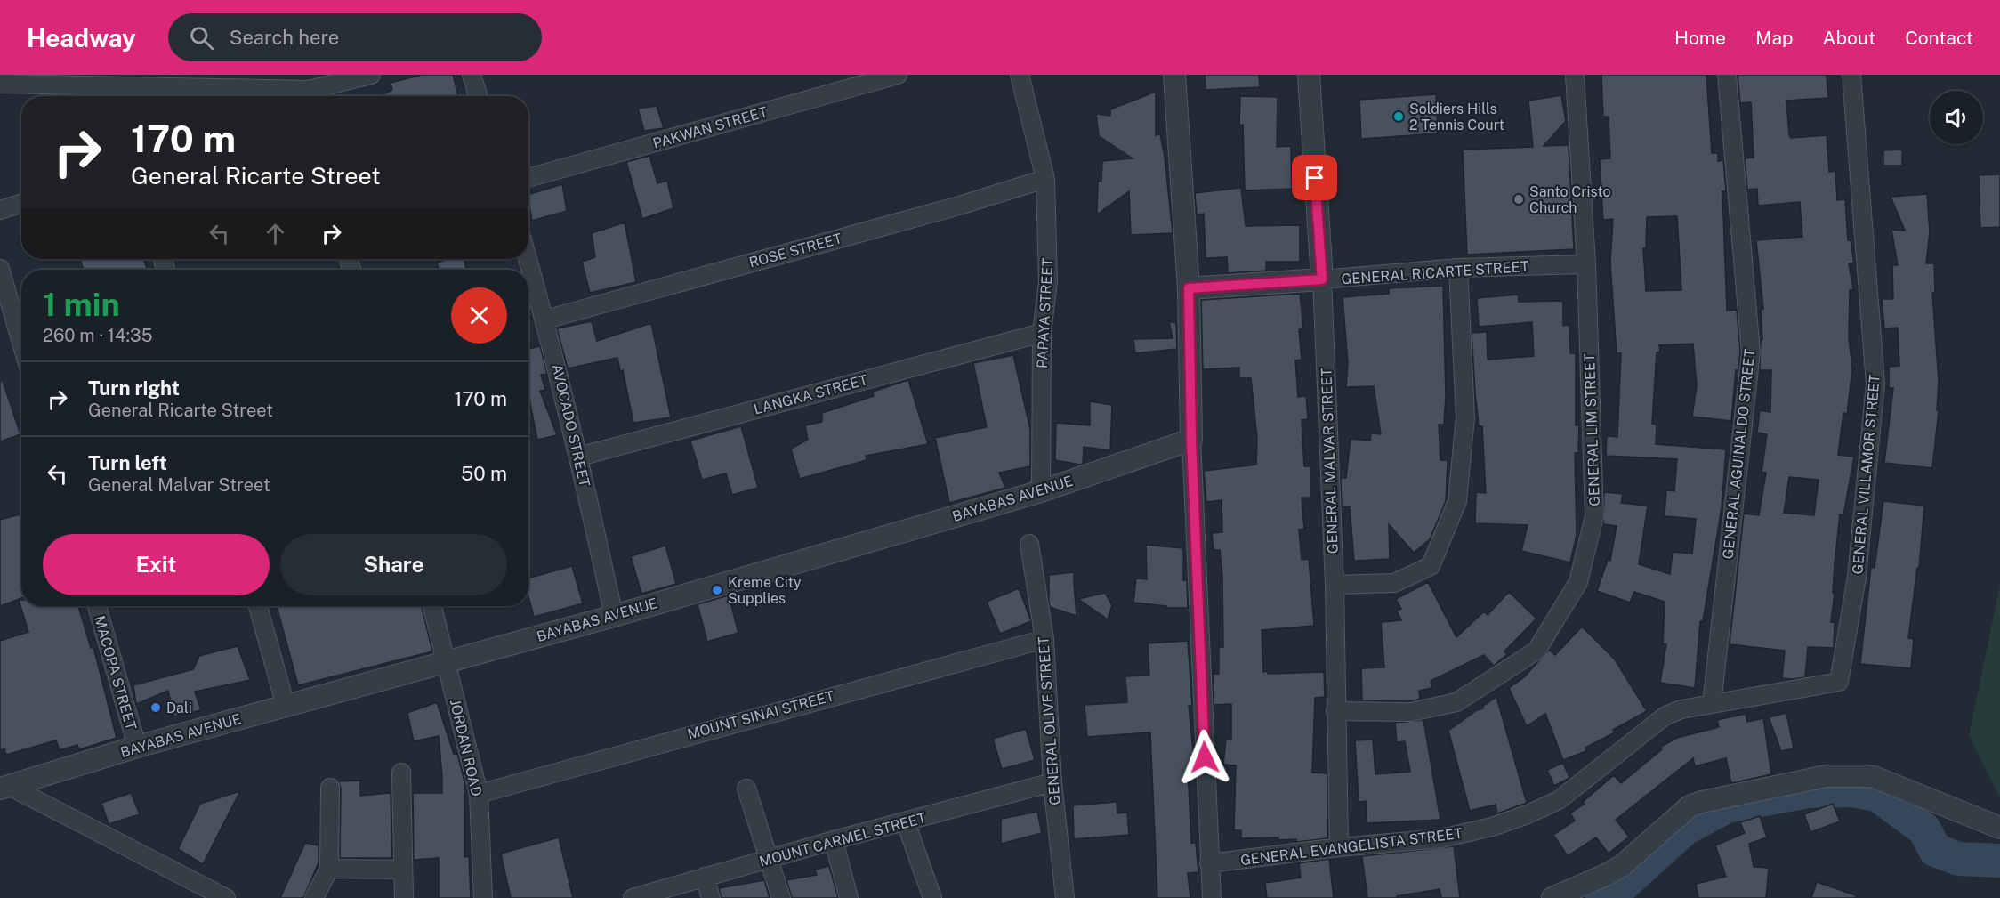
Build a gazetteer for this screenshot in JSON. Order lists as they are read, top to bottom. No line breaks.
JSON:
{"streets":{"street":["PAKWAN STREET","ROSE STREET","GENERAL RICARTE STREET","PAPAYA STREET","LANGKA STREET","AVOCADO STREET","GENERAL LIM STREET","GENERAL AGUINALDO STREET","GENERAL MALVAR STREET","GENERAL VILLAMOR STREET","BAYABAS AVENUE","MACOPA STREET","MOUNT SINAI STREET","GENERAL OLIVE STREET","JORDAN ROAD","MOUNT CARMEL STREET","GENERAL EVANGELISTA STREET"]},"crossings":[["ROSE STREET","PAPAYA STREET"],["ROSE STREET","AVOCADO STREET"],["GENERAL RICARTE STREET","GENERAL LIM STREET"],["GENERAL RICARTE STREET","GENERAL MALVAR STREET"],["PAPAYA STREET","LANGKA STREET"],["PAPAYA STREET","BAYABAS AVENUE"],["LANGKA STREET","AVOCADO STREET"],["AVOCADO STREET","BAYABAS AVENUE"],["GENERAL LIM STREET","GENERAL MALVAR STREET"],["GENERAL AGUINALDO STREET","GENERAL EVANGELISTA STREET"],["GENERAL MALVAR STREET","GENERAL EVANGELISTA STREET"],["GENERAL VILLAMOR STREET","GENERAL EVANGELISTA STREET"],["BAYABAS AVENUE","MACOPA STREET"],["BAYABAS AVENUE","JORDAN ROAD"],["MOUNT SINAI STREET","GENERAL OLIVE STREET"],["MOUNT SINAI STREET","JORDAN ROAD"],["GENERAL OLIVE STREET","MOUNT CARMEL STREET"]],"places":["Soldiers Hills 2 Tennis Court","Santo Cristo Church","Kreme City Supplies","Dali"],"page":{"header":"Headway","search":"Search here","nav":["Home","Map","About","Contact"],"turn":["170 m","General Ricarte Street"],"heading":["1 min","260 m · 14:35"],"list":[{"name":"Turn right","note":"General Ricarte Street","value":"170 m"},{"name":"Turn left","note":"General Malvar Street","value":"50 m"}],"buttons":["Exit","Share"]}}
